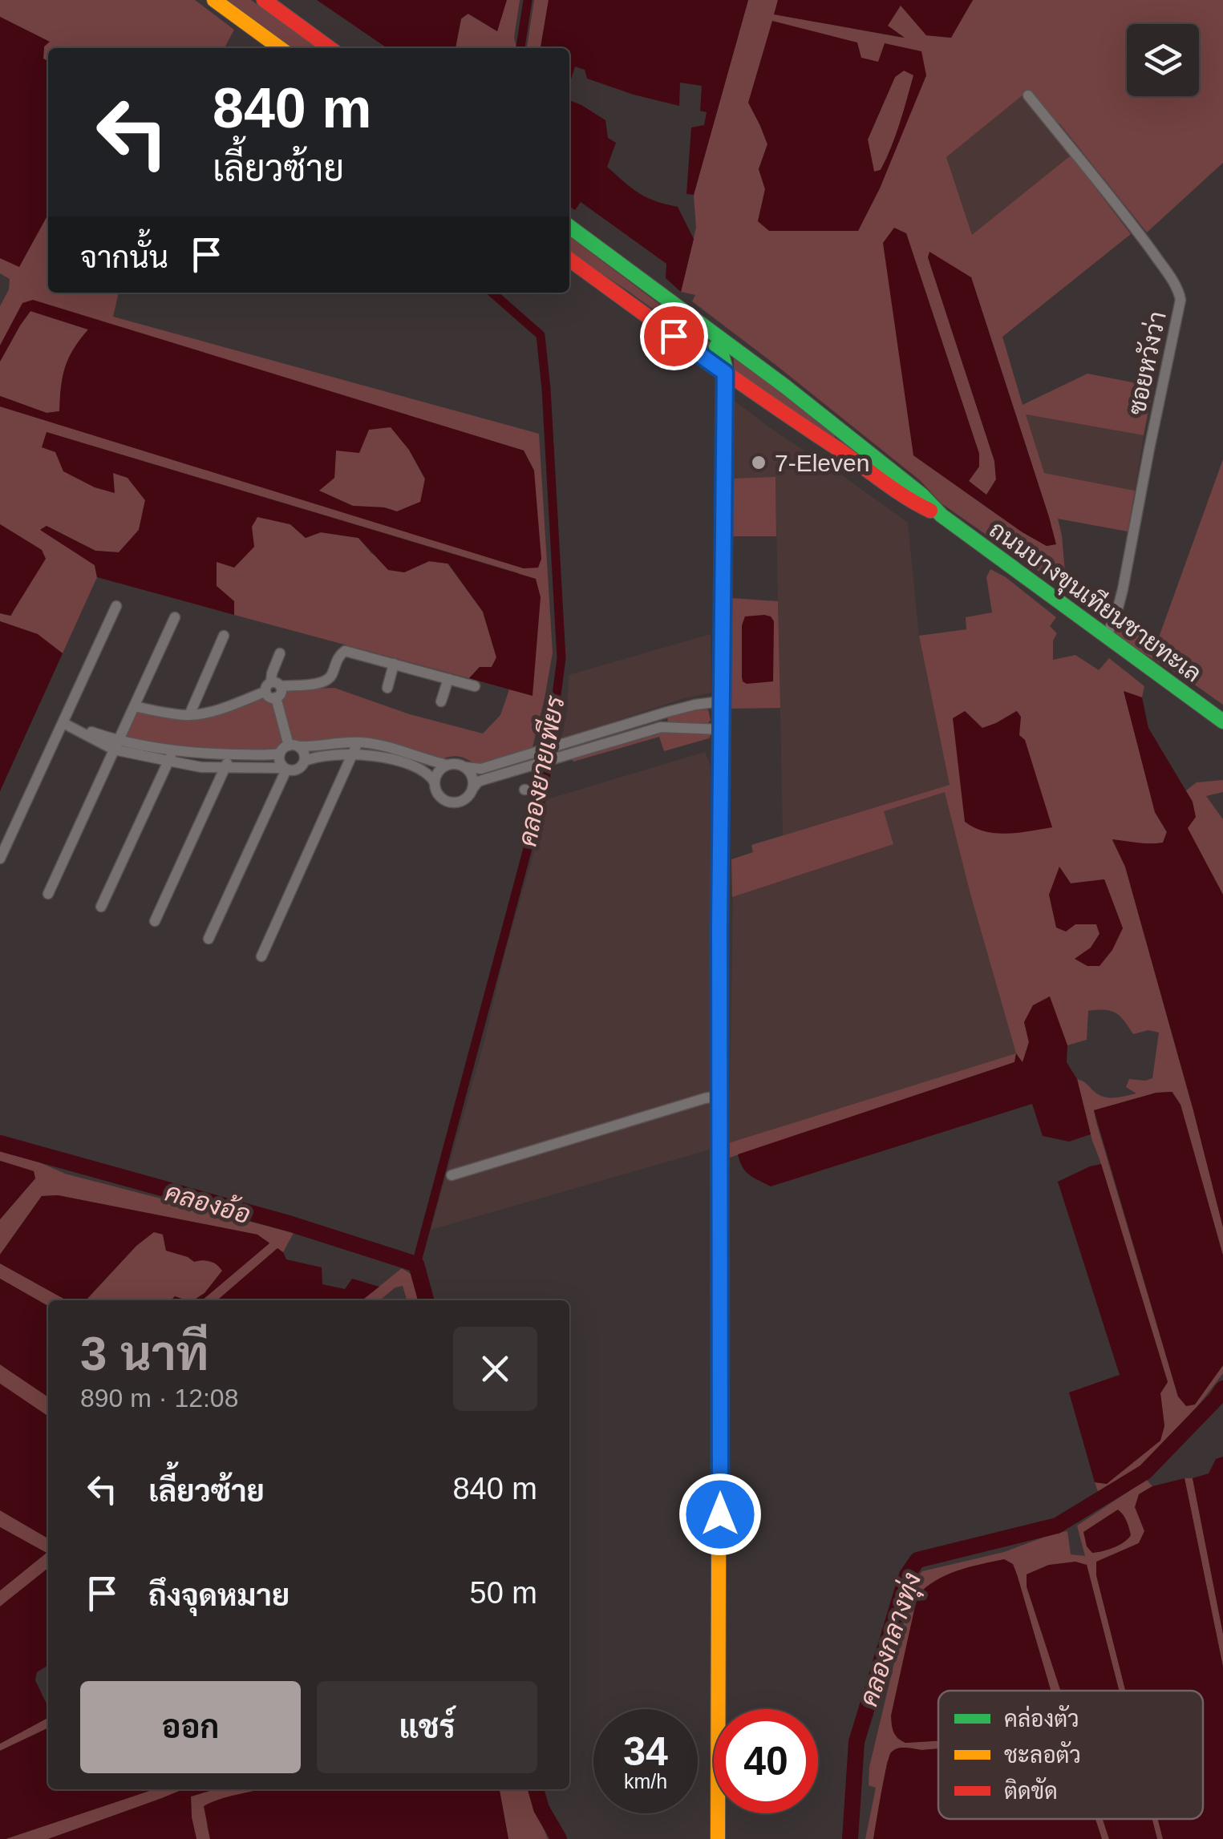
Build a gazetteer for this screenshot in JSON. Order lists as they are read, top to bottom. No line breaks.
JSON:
{"streets":{"main road":["ถนนบางขุนเทียนชายทะเล"],"street":["ซอยหวังว่า"]},"crossings":[["ซอยหวังว่า","ถนนบางขุนเทียนชายทะเล"]],"water":["คลองยายเพียร","คลองอ้อ","คลองกลางทุ่ง"],"places":["7-Eleven"],"legend":["คล่องตัว","ชะลอตัว","ติดขัด"],"page":{"turn":["840 m","เลี้ยวซ้าย"],"then":"จากนั้น","heading":["3 นาที","890 m · 12:08"],"list":[{"name":"เลี้ยวซ้าย","value":"840 m"},{"name":"ถึงจุดหมาย","value":"50 m"}],"buttons":["ออก","แชร์"],"speed":"34 km/h","limit":"40"}}
